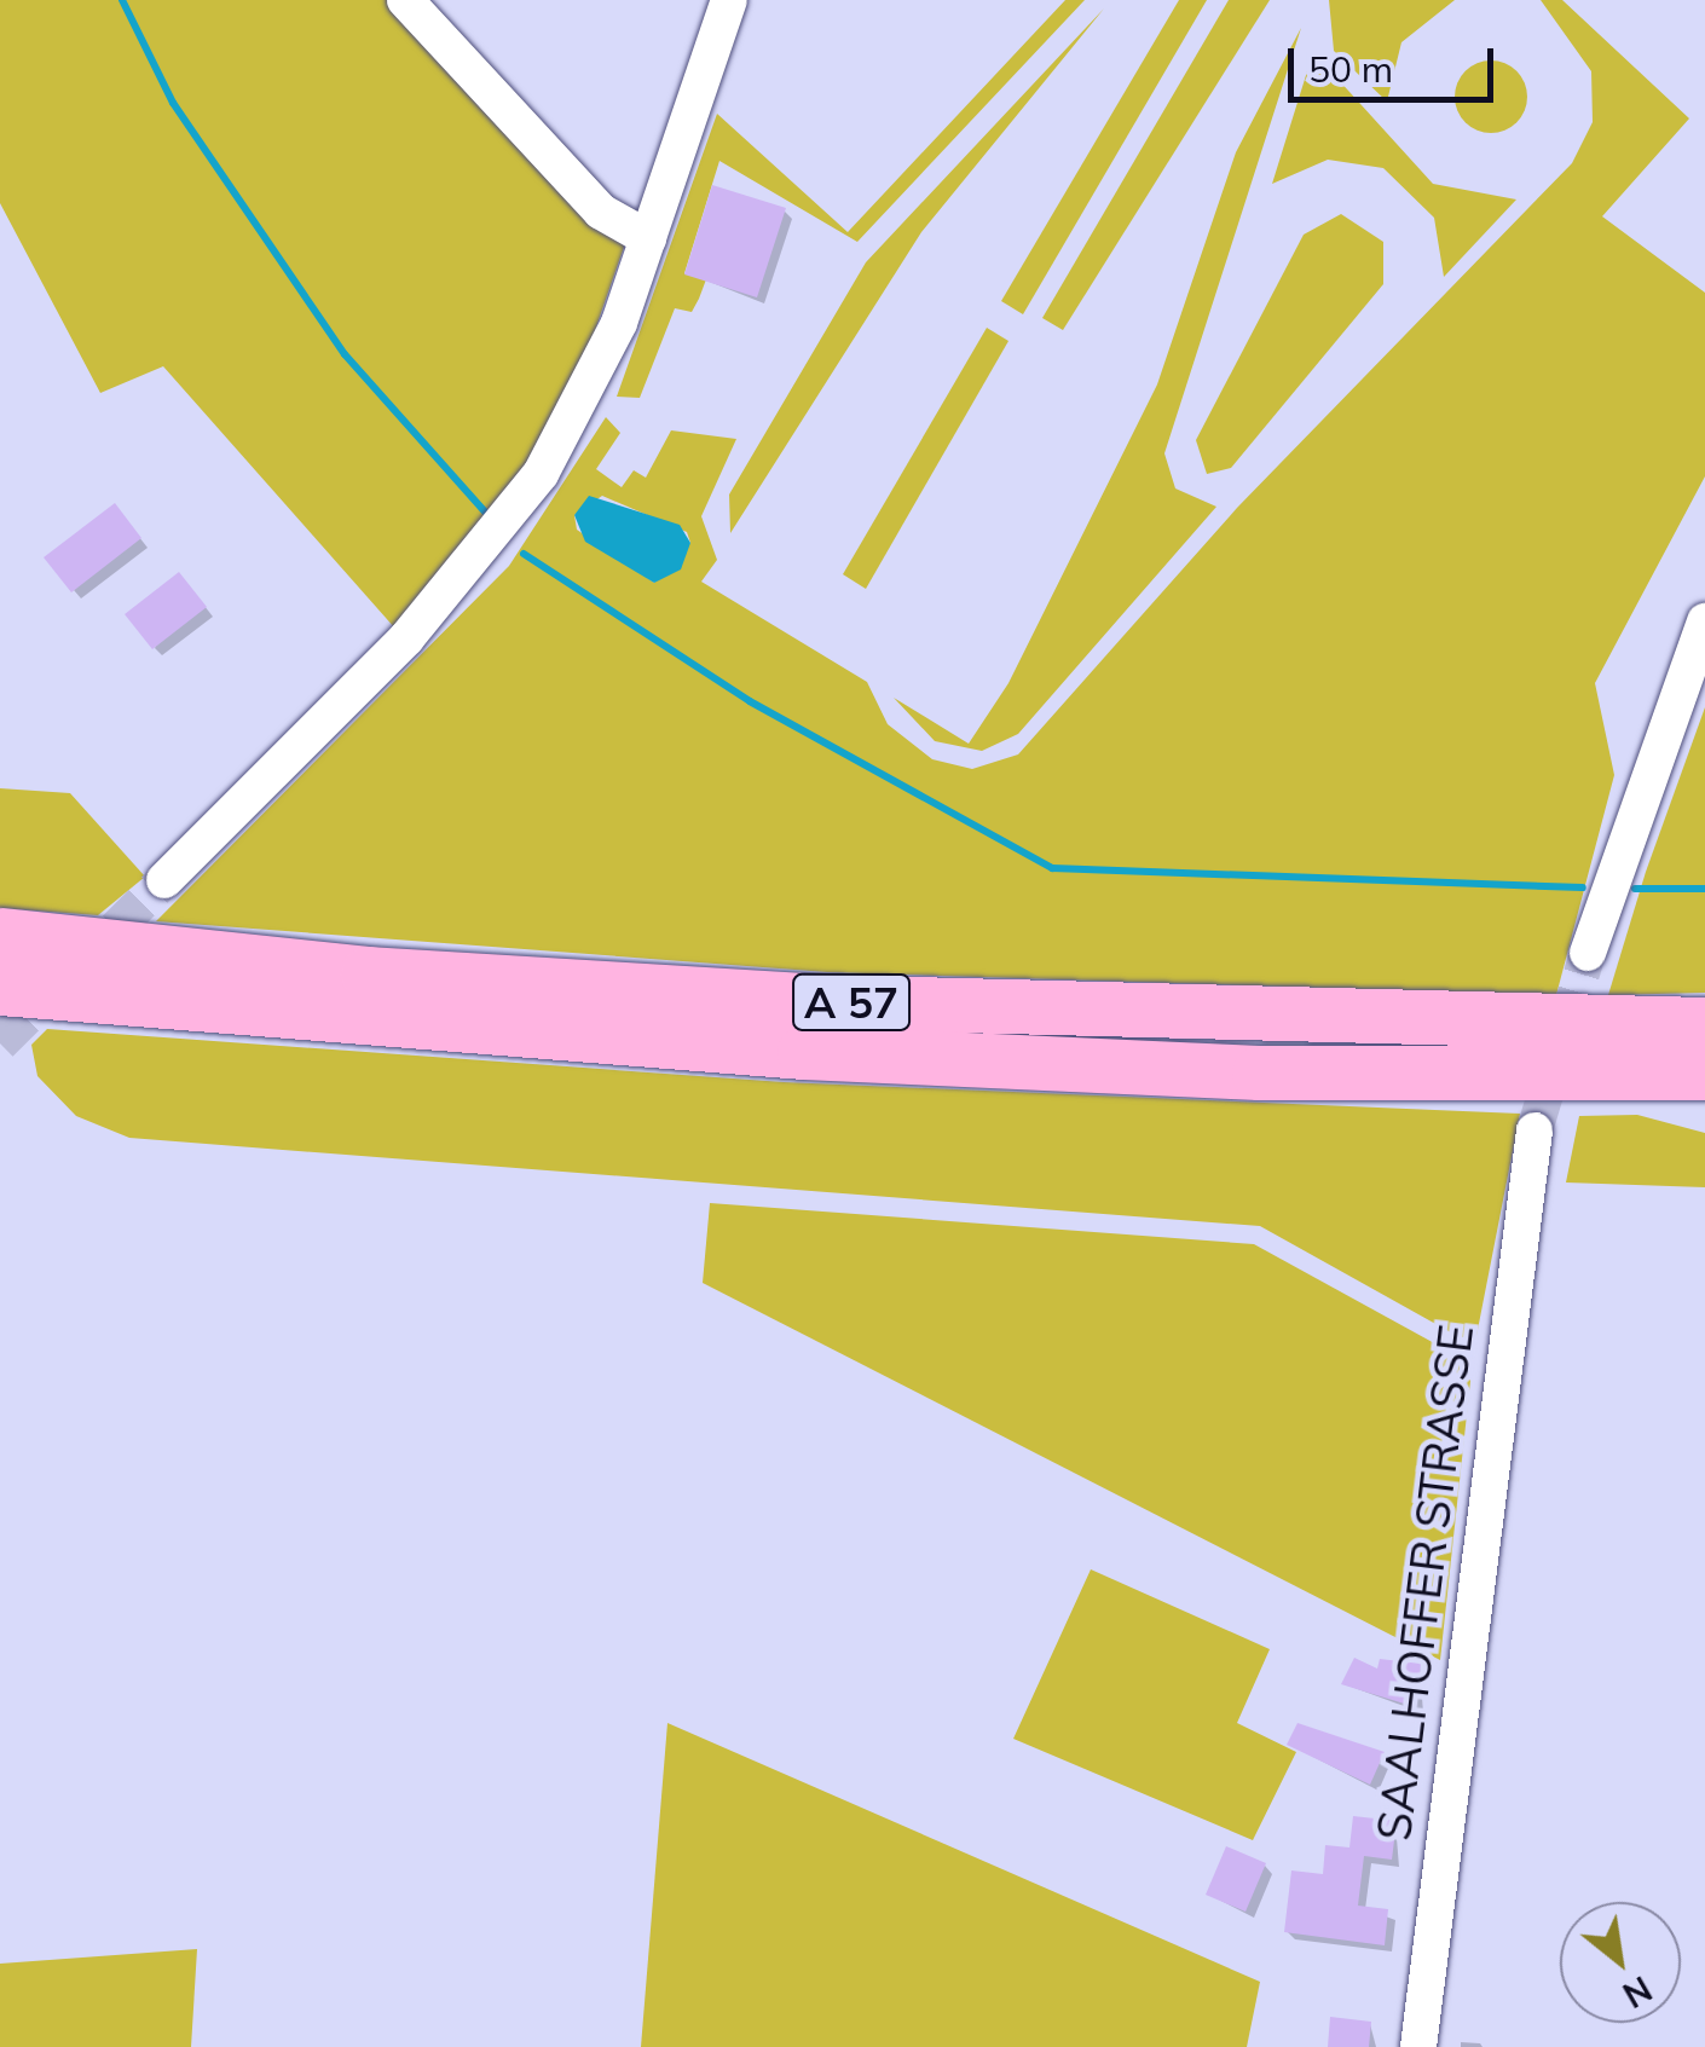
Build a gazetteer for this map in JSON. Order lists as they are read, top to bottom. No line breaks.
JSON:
{"streets":{"highway":["A 57"],"street":["SAALHOFFER STRASSE"]},"scale_bar":"50 m","north":"bottom right"}
